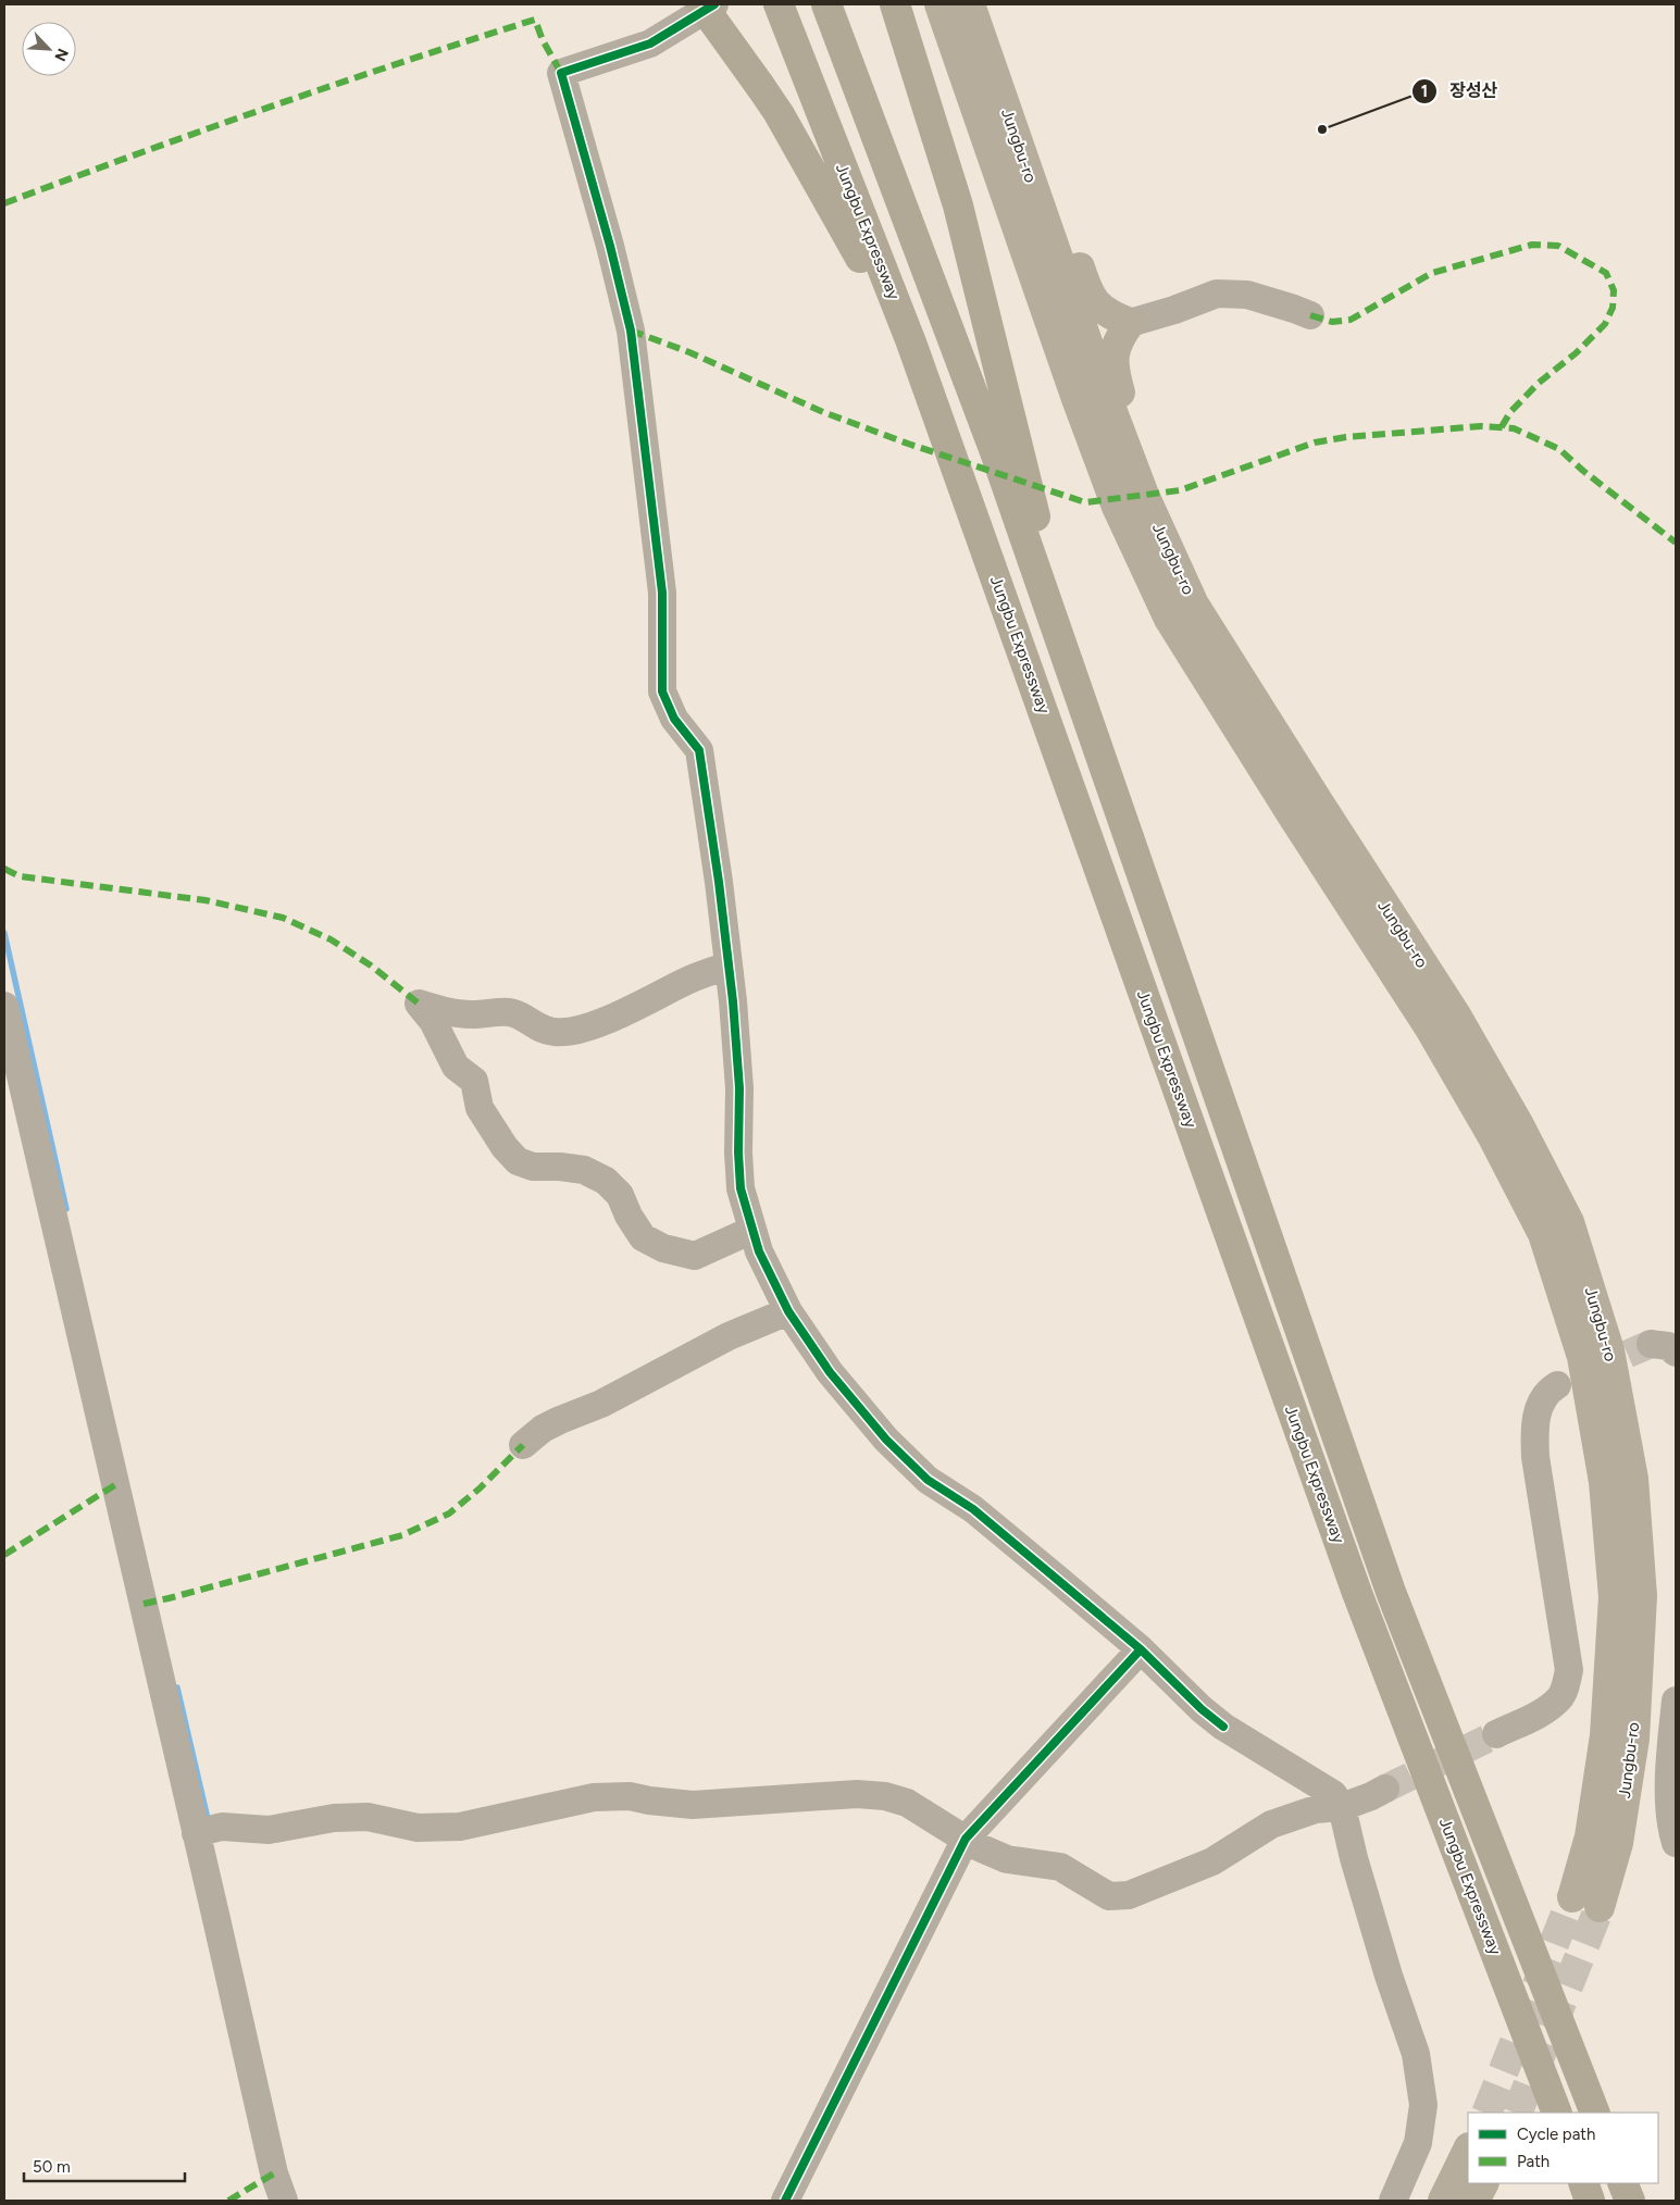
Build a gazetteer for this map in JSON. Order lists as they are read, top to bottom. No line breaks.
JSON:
{"streets":{"highway":["Jungbu Expressway"],"main road":["Jungbu-ro"]},"places":["장성산"],"legend":["Cycle path","Path"],"scale_bar":"50 m","north":"bottom right"}
